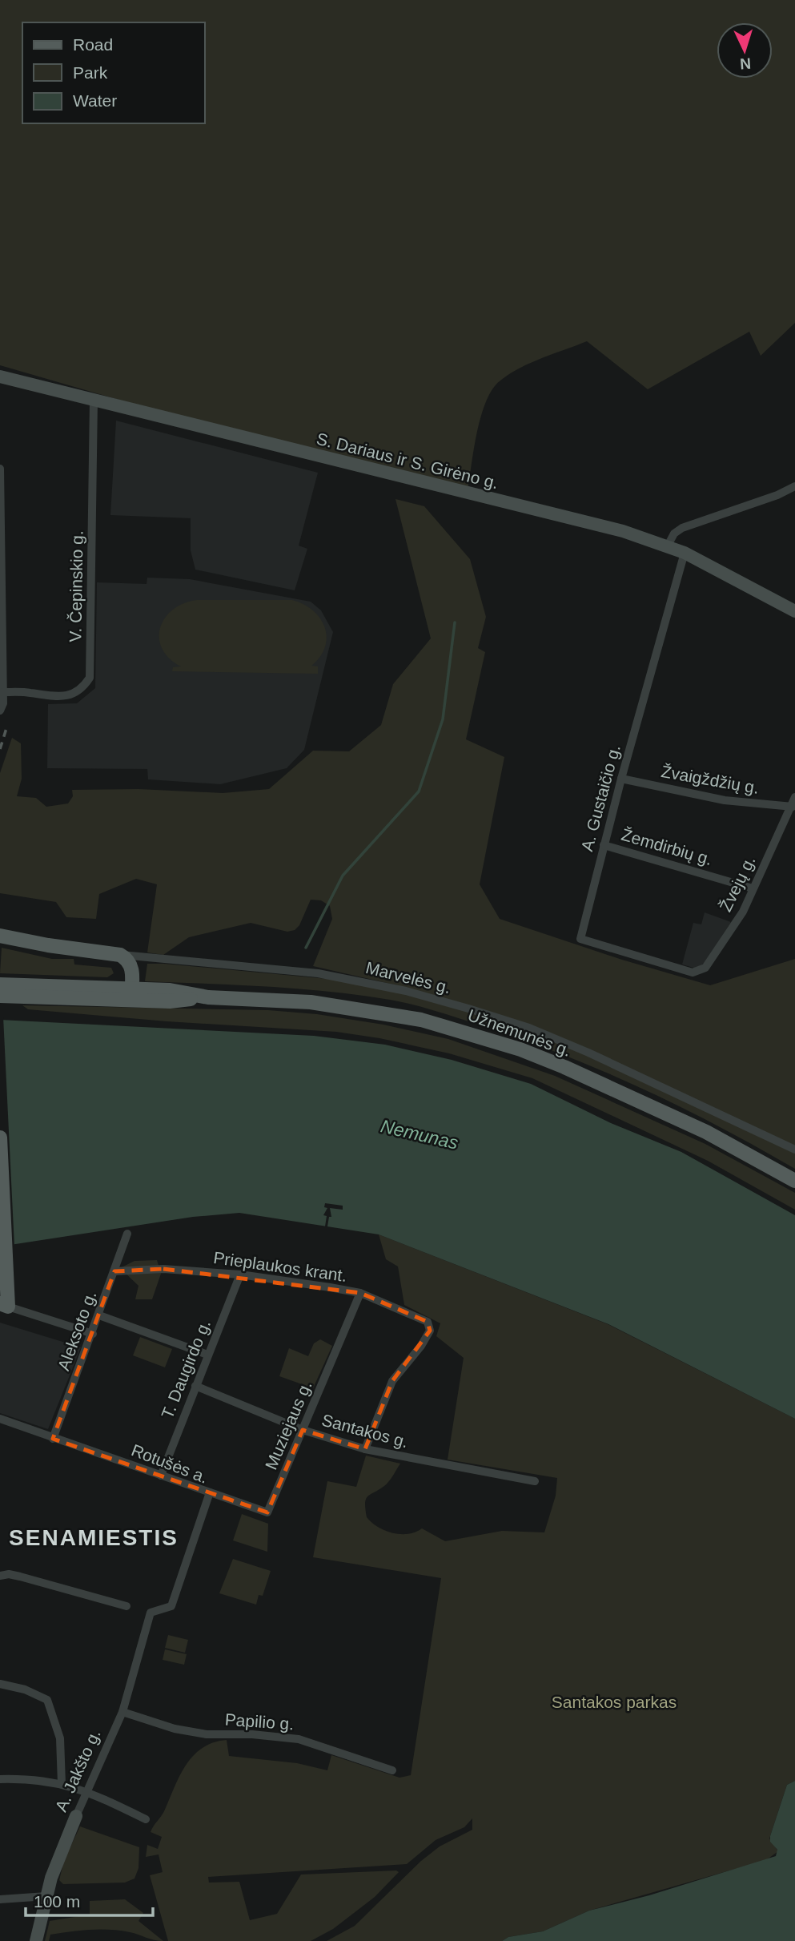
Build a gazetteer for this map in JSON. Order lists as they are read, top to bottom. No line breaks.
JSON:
{"streets":{"main road":["Užnemunės g."],"street":["S. Dariaus ir S. Girėno g.","V. Čepinskio g.","Žvaigždžių g.","A. Gustaičio g.","Žemdirbių g.","Žvejų g.","Marvelės g.","Prieplaukos krant.","Aleksoto g.","T. Daugirdo g.","Muziejaus g.","Santakos g.","Rotušės a.","Papilio g.","A. Jakšto g."]},"crossings":[["S. Dariaus ir S. Girėno g.","V. Čepinskio g."],["S. Dariaus ir S. Girėno g.","A. Gustaičio g."],["Žvaigždžių g.","A. Gustaičio g."],["Žvaigždžių g.","Žvejų g."],["A. Gustaičio g.","Žemdirbių g."],["A. Gustaičio g.","Žvejų g."],["Žemdirbių g.","Žvejų g."],["Prieplaukos krant.","Aleksoto g."],["Prieplaukos krant.","T. Daugirdo g."],["Prieplaukos krant.","Muziejaus g."],["Prieplaukos krant.","Santakos g."],["Aleksoto g.","Rotušės a."],["T. Daugirdo g.","Santakos g."],["T. Daugirdo g.","Rotušės a."],["Muziejaus g.","Santakos g."],["Muziejaus g.","Rotušės a."],["Rotušės a.","A. Jakšto g."],["Papilio g.","A. Jakšto g."]],"districts":["SENAMIESTIS"],"water":["Nemunas"],"parks":["Santakos parkas"],"legend":["Road","Park","Water"],"scale_bar":"100 m","north":"bottom"}
